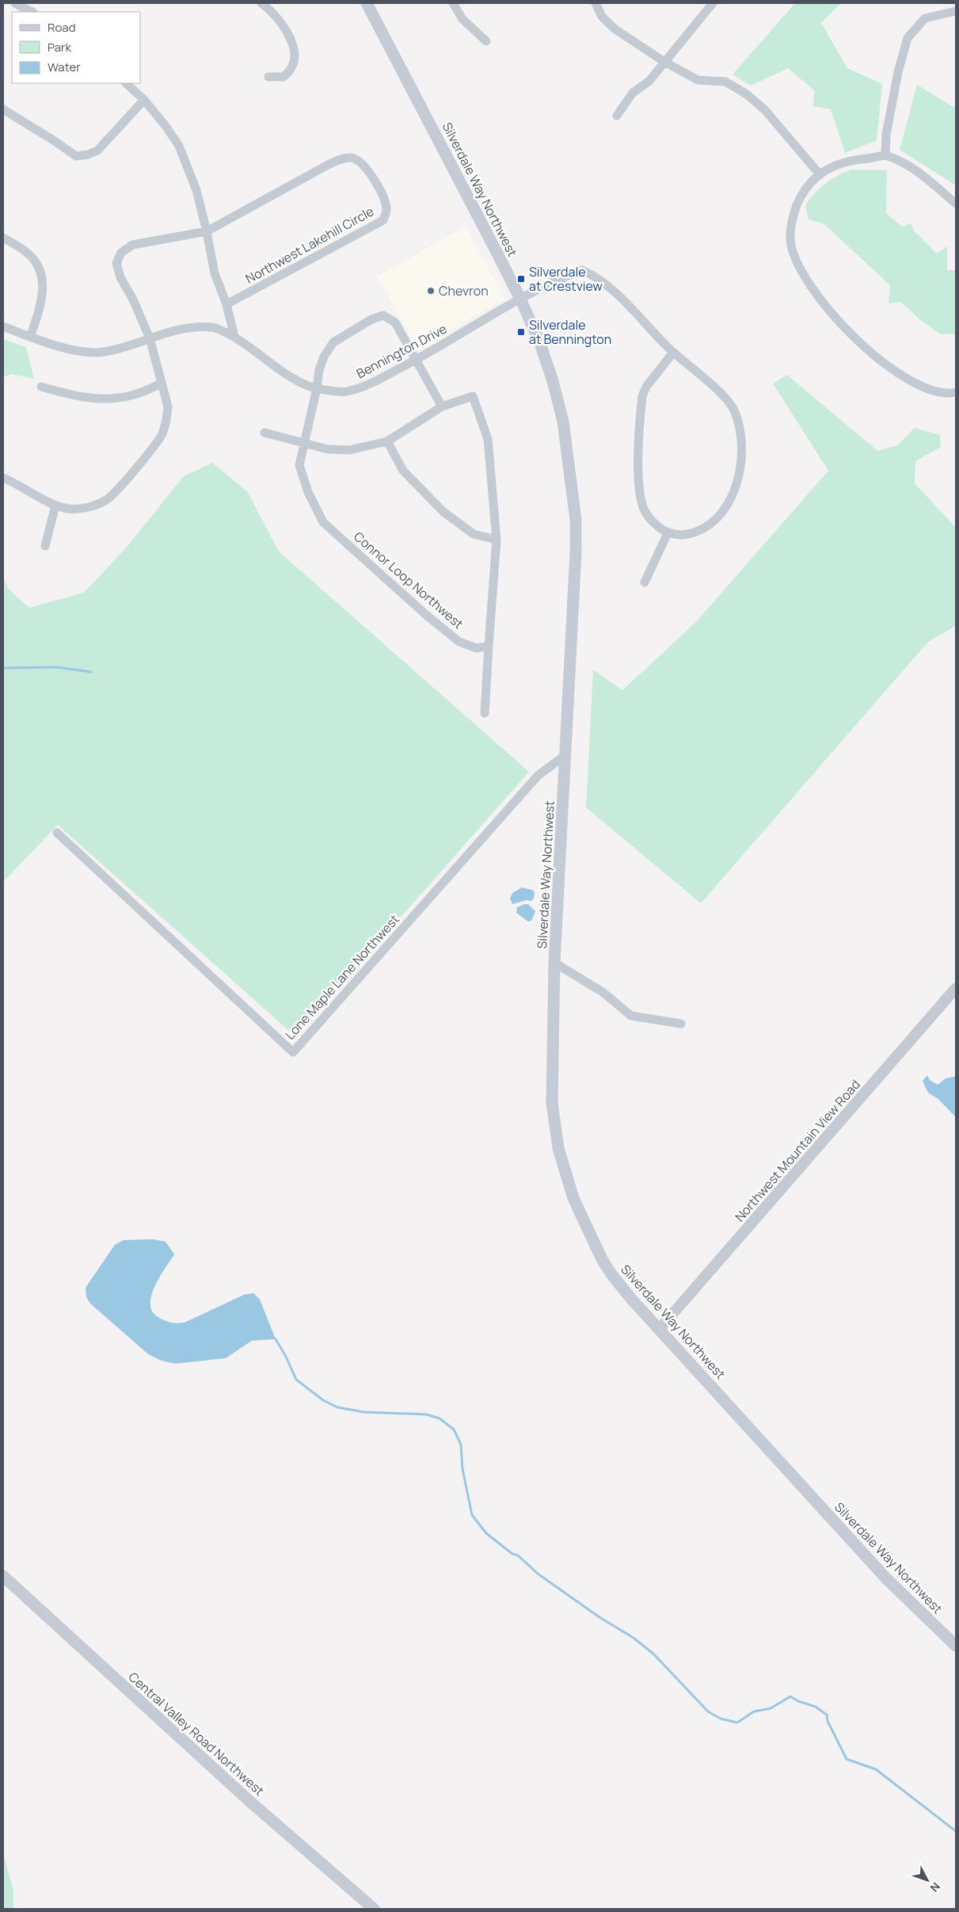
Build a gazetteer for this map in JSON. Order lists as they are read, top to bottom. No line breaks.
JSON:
{"streets":{"main road":["Silverdale Way Northwest","Central Valley Road Northwest"],"street":["Northwest Lakehill Circle","Bennington Drive","Connor Loop Northwest","Lone Maple Lane Northwest","Northwest Mountain View Road"]},"crossings":[["Silverdale Way Northwest","Bennington Drive"],["Silverdale Way Northwest","Lone Maple Lane Northwest"],["Silverdale Way Northwest","Northwest Mountain View Road"],["Northwest Lakehill Circle","Bennington Drive"],["Bennington Drive","Connor Loop Northwest"]],"places":{"transit":["Silverdale at Crestview","Silverdale at Bennington"],"other":["Chevron"]},"legend":["Road","Park","Water"],"north":"bottom right"}
